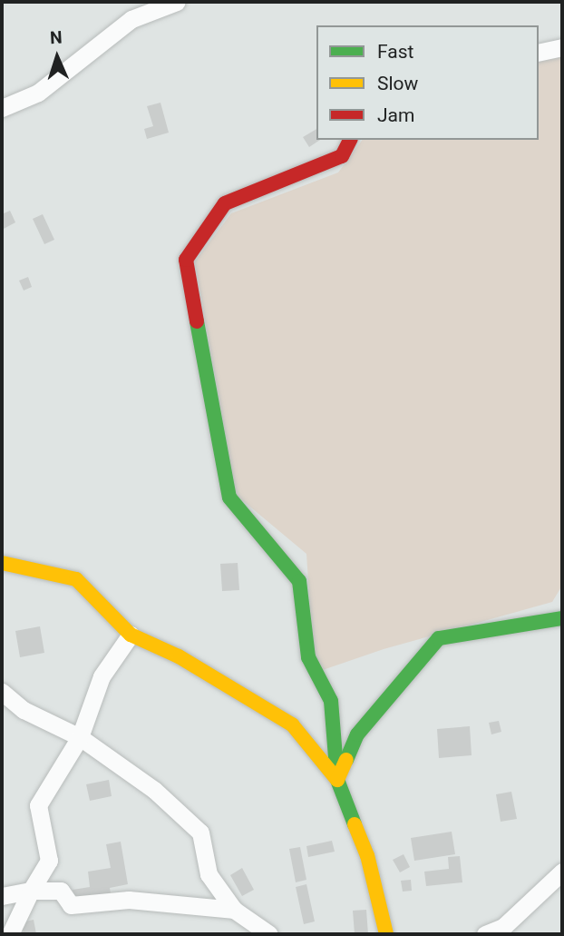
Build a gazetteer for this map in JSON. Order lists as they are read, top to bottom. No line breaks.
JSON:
{"legend":["Fast","Slow","Jam"],"north":"top"}
